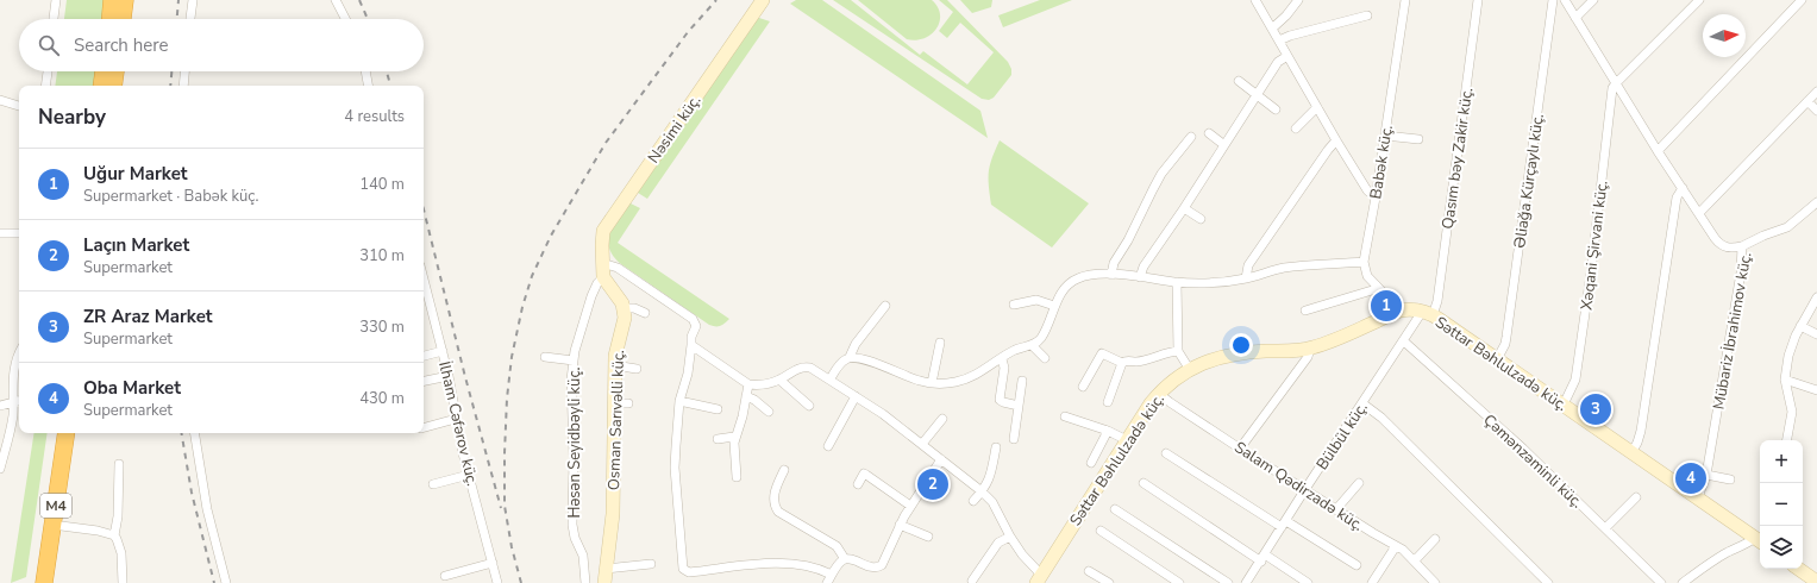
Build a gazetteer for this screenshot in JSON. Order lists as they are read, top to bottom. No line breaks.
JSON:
{"streets":{"highway":["M4"],"street":["Nəsimi küç.","Qasım bəy Zakir küç.","Babək küç.","Əliağa Kürçaylı küç.","Xəqani Şirvani küç.","Mübariz İbrahimov küç.","Səttar Bəhlulzadə küç.","Osman Sarıvəlli küç.","İlham Cəfərov küç.","Bülbül küç.","Həsən Seyidbəyli küç.","Çəmənzəminli küç.","Salam Qədirzadə küç."]},"crossings":[["Qasım bəy Zakir küç.","Səttar Bəhlulzadə küç."],["Qasım bəy Zakir küç.","Bülbül küç."],["Əliağa Kürçaylı küç.","Səttar Bəhlulzadə küç."],["Xəqani Şirvani küç.","Səttar Bəhlulzadə küç."],["Mübariz İbrahimov küç.","Səttar Bəhlulzadə küç."],["Səttar Bəhlulzadə küç.","Bülbül küç."],["Səttar Bəhlulzadə küç.","Salam Qədirzadə küç."],["Bülbül küç.","Çəmənzəminli küç."],["Bülbül küç.","Salam Qədirzadə küç."]],"north":"right","page":{"search":"Search here","heading":["Nearby","4 results"],"list":[{"mark":"1","name":"Uğur Market","note":"Supermarket · Babək küç.","value":"140 m"},{"mark":"2","name":"Laçın Market","note":"Supermarket","value":"310 m"},{"mark":"3","name":"ZR Araz Market","note":"Supermarket","value":"330 m"},{"mark":"4","name":"Oba Market","note":"Supermarket","value":"430 m"}],"pins":["1","3","4","2"],"map_buttons":["+","−"]}}
